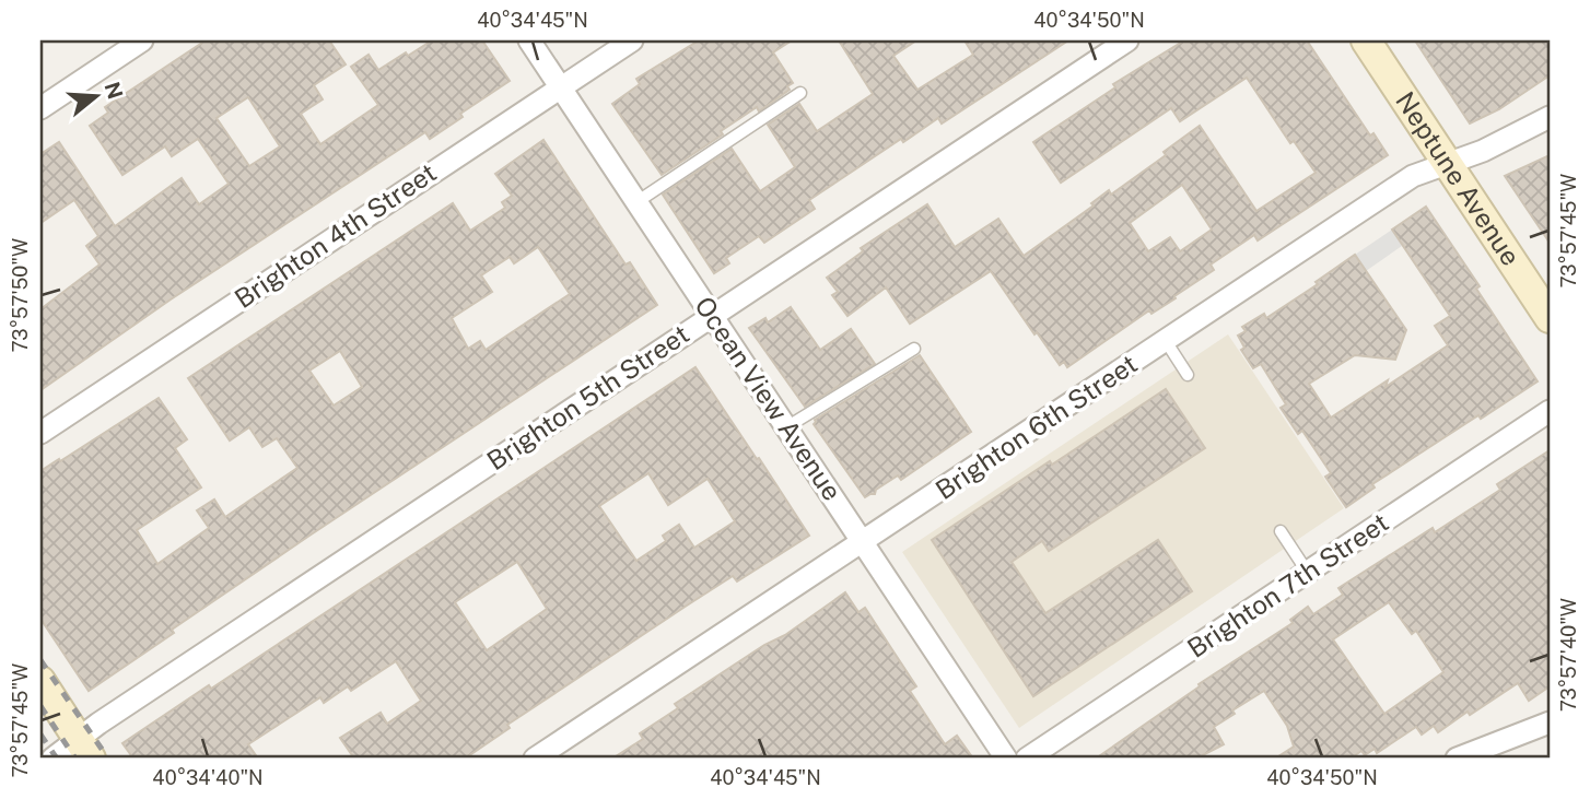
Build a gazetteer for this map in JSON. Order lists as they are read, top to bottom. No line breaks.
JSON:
{"streets":{"main road":["Neptune Avenue"],"street":["Brighton 4th Street","Brighton 5th Street","Ocean View Avenue","Brighton 6th Street","Brighton 7th Street"]},"crossings":[["Neptune Avenue","Brighton 6th Street"],["Brighton 4th Street","Ocean View Avenue"],["Brighton 5th Street","Ocean View Avenue"],["Ocean View Avenue","Brighton 6th Street"]],"north":"right","coordinates":["40°34'45\"N","40°34'50\"N","73°57'45\"W","73°57'50\"W","73°57'40\"W","40°34'40\"N"]}
